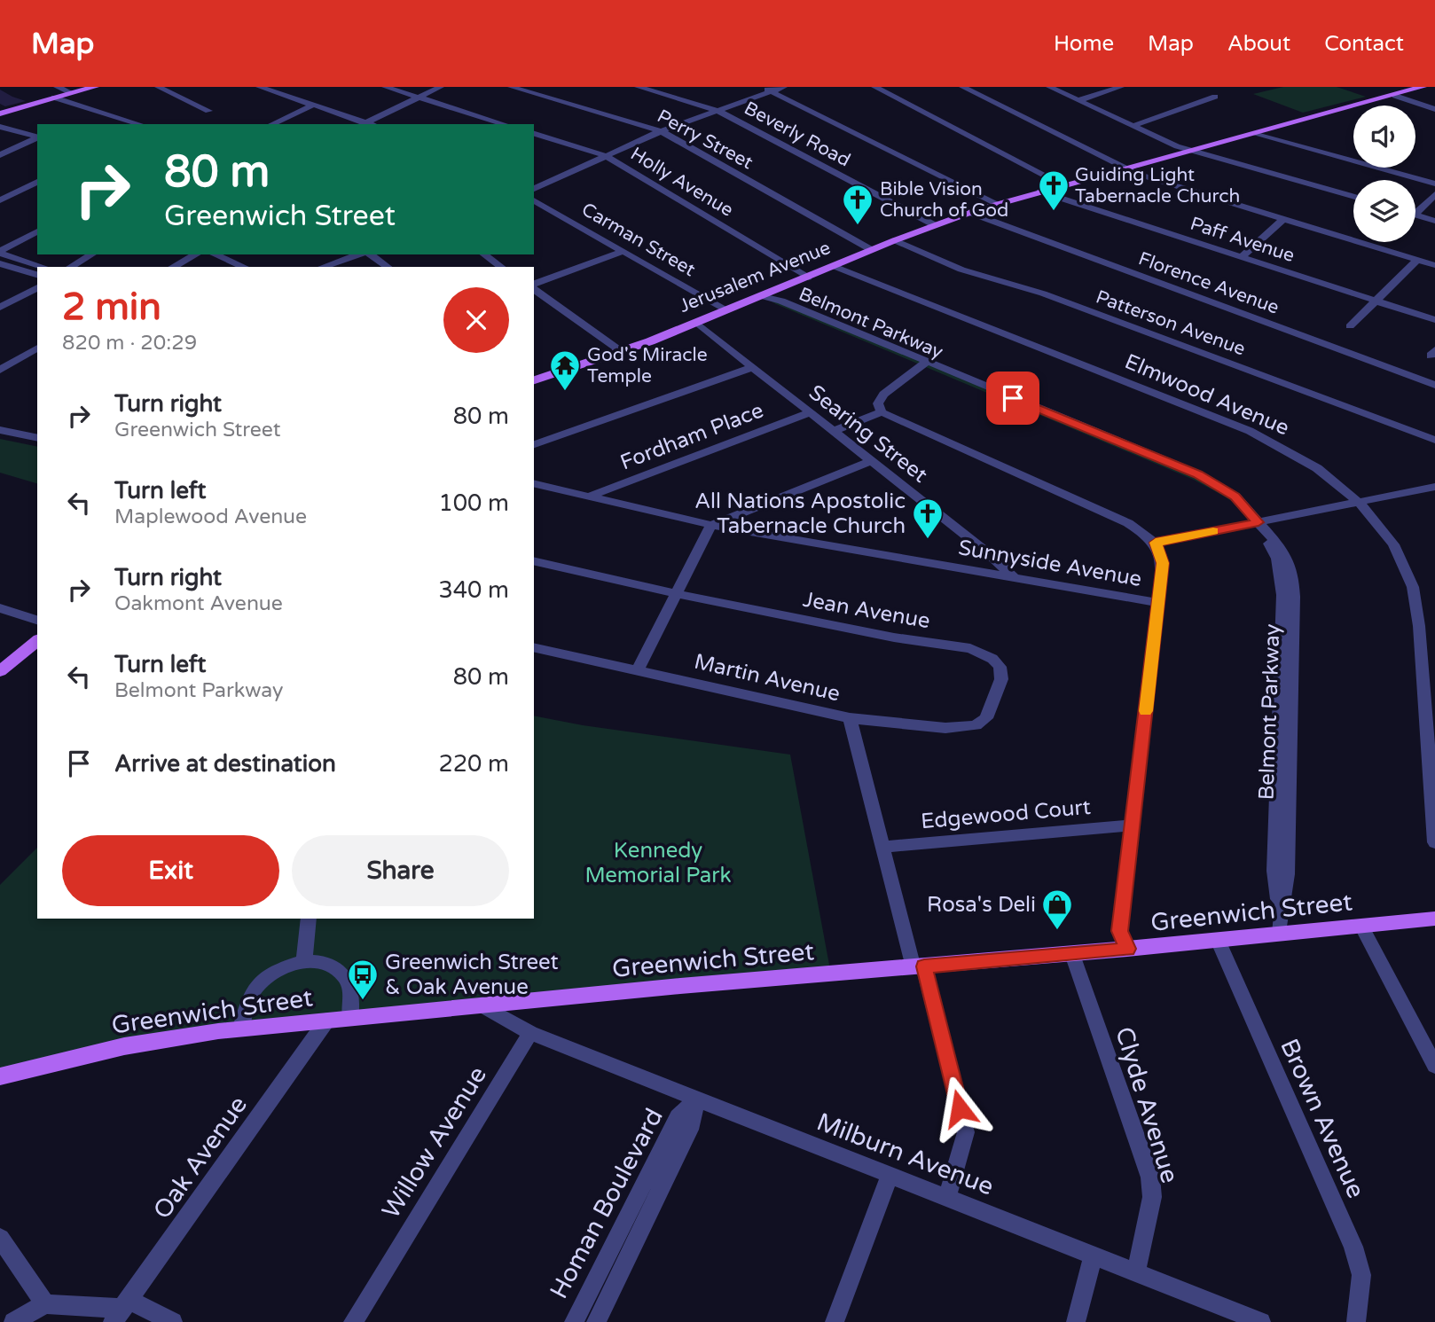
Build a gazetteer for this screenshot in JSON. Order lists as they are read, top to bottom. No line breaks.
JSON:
{"streets":{"main road":["Jerusalem Avenue","Greenwich Street"],"street":["Beverly Road","Perry Street","Holly Avenue","Carman Street","Paff Avenue","Florence Avenue","Belmont Parkway","Patterson Avenue","Elmwood Avenue","Searing Street","Fordham Place","Sunnyside Avenue","Jean Avenue","Martin Avenue","Edgewood Court","Clyde Avenue","Brown Avenue","Willow Avenue","Milburn Avenue","Oak Avenue","Homan Boulevard"]},"crossings":[["Beverly Road","Jerusalem Avenue"],["Perry Street","Jerusalem Avenue"],["Holly Avenue","Jerusalem Avenue"],["Carman Street","Jerusalem Avenue"],["Paff Avenue","Jerusalem Avenue"],["Jerusalem Avenue","Florence Avenue"],["Jerusalem Avenue","Belmont Parkway"],["Jerusalem Avenue","Patterson Avenue"],["Jerusalem Avenue","Elmwood Avenue"],["Jerusalem Avenue","Searing Street"],["Belmont Parkway","Greenwich Street"],["Searing Street","Fordham Place"],["Searing Street","Sunnyside Avenue"],["Fordham Place","Sunnyside Avenue"],["Jean Avenue","Martin Avenue"],["Martin Avenue","Edgewood Court"],["Martin Avenue","Greenwich Street"],["Martin Avenue","Milburn Avenue"],["Greenwich Street","Clyde Avenue"],["Greenwich Street","Brown Avenue"],["Greenwich Street","Oak Avenue"],["Clyde Avenue","Milburn Avenue"],["Willow Avenue","Milburn Avenue"],["Milburn Avenue","Homan Boulevard"]],"parks":["Kennedy Memorial Park"],"places":{"church":["Guiding Light Tabernacle Church","Bible Vision Church of God","All Nations Apostolic Tabernacle Church"],"temple":["God's Miracle Temple"],"shop":["Rosa's Deli"],"bus stop":["Greenwich Street & Oak Avenue"]},"page":{"header":"Map","nav":["Home","Map","About","Contact"],"turn":["80 m","Greenwich Street"],"heading":["2 min","820 m · 20:29"],"list":[{"name":"Turn right","note":"Greenwich Street","value":"80 m"},{"name":"Turn left","note":"Maplewood Avenue","value":"100 m"},{"name":"Turn right","note":"Oakmont Avenue","value":"340 m"},{"name":"Turn left","note":"Belmont Parkway","value":"80 m"},{"name":"Arrive at destination","value":"220 m"}],"buttons":["Exit","Share"]}}
